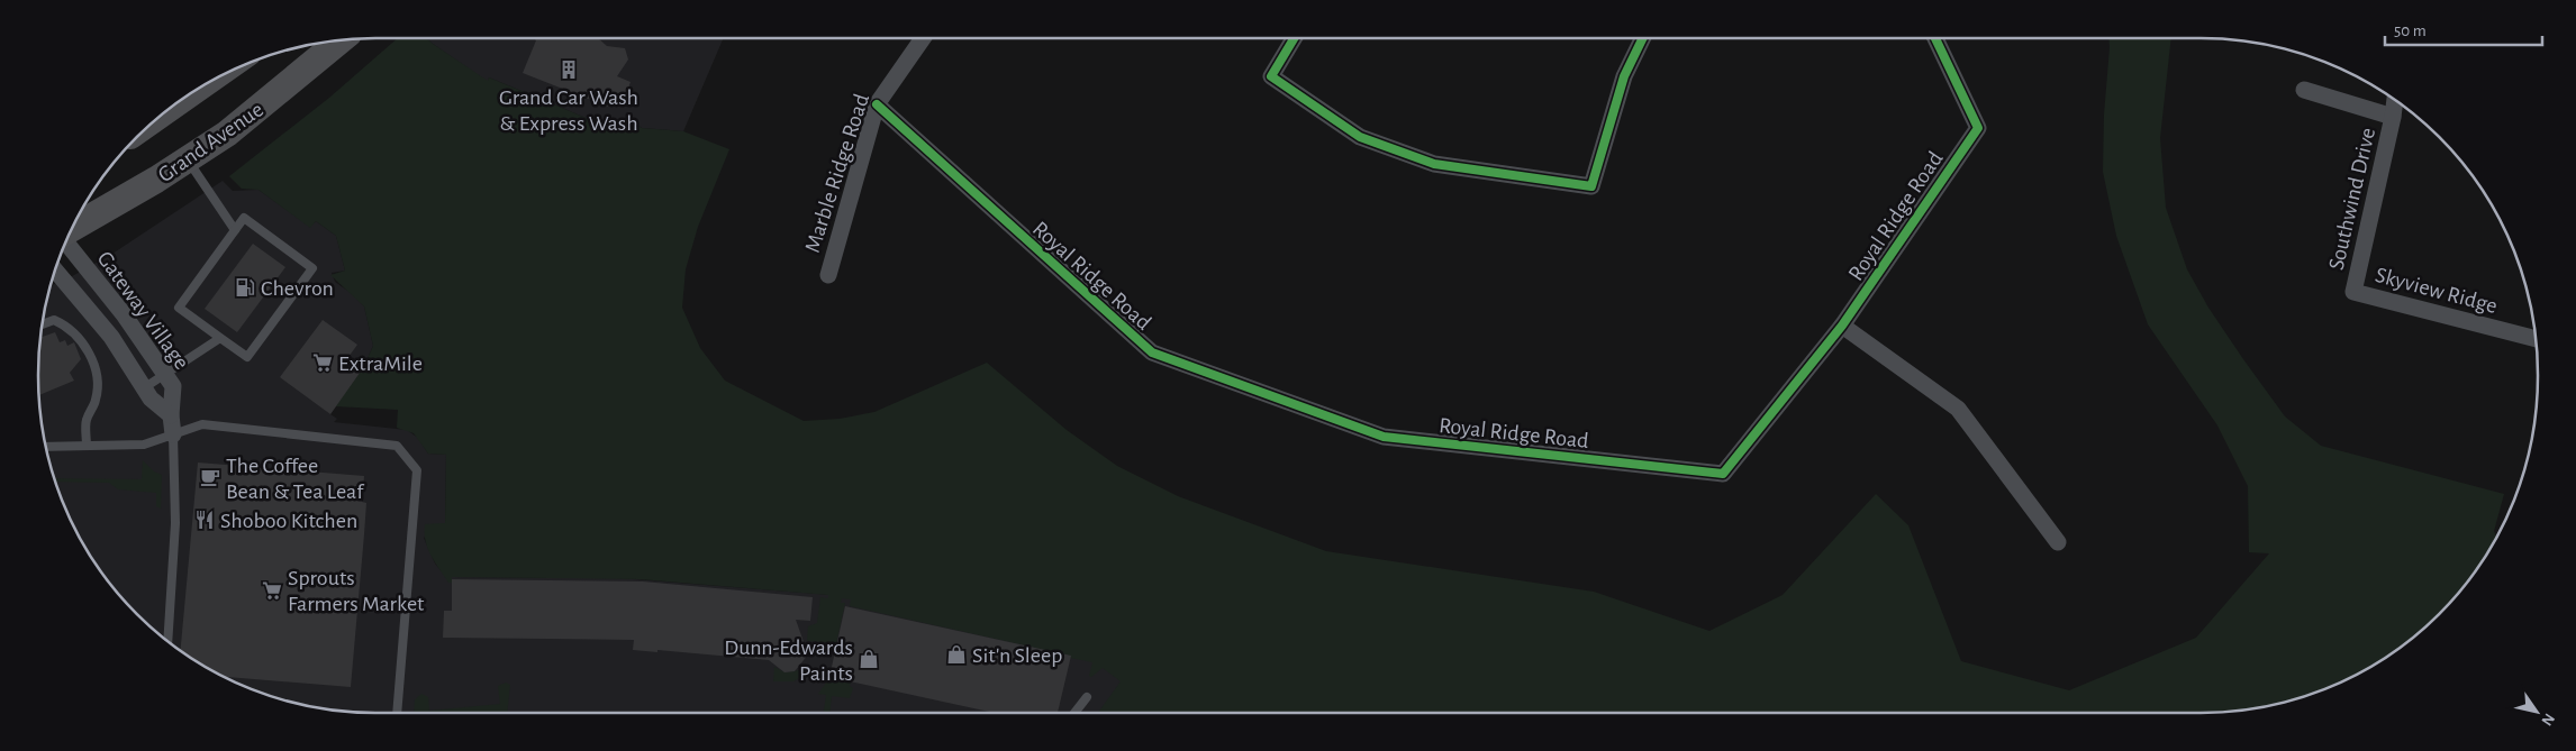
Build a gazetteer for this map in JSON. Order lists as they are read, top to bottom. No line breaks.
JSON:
{"streets":{"main road":["Grand Avenue"],"street":["Marble Ridge Road","Southwind Drive","Royal Ridge Road","Skyview Ridge","Gateway Village"]},"crossings":[["Marble Ridge Road","Royal Ridge Road"],["Southwind Drive","Skyview Ridge"]],"places":{"building":["Grand Car Wash & Express Wash"],"fuel station":["Chevron"],"supermarket":["ExtraMile","Sprouts Farmers Market"],"cafe":["The Coffee Bean & Tea Leaf"],"restaurant":["Shoboo Kitchen"],"shop":["Sit'n Sleep","Dunn-Edwards Paints"]},"scale_bar":"50 m","north":"bottom right"}
